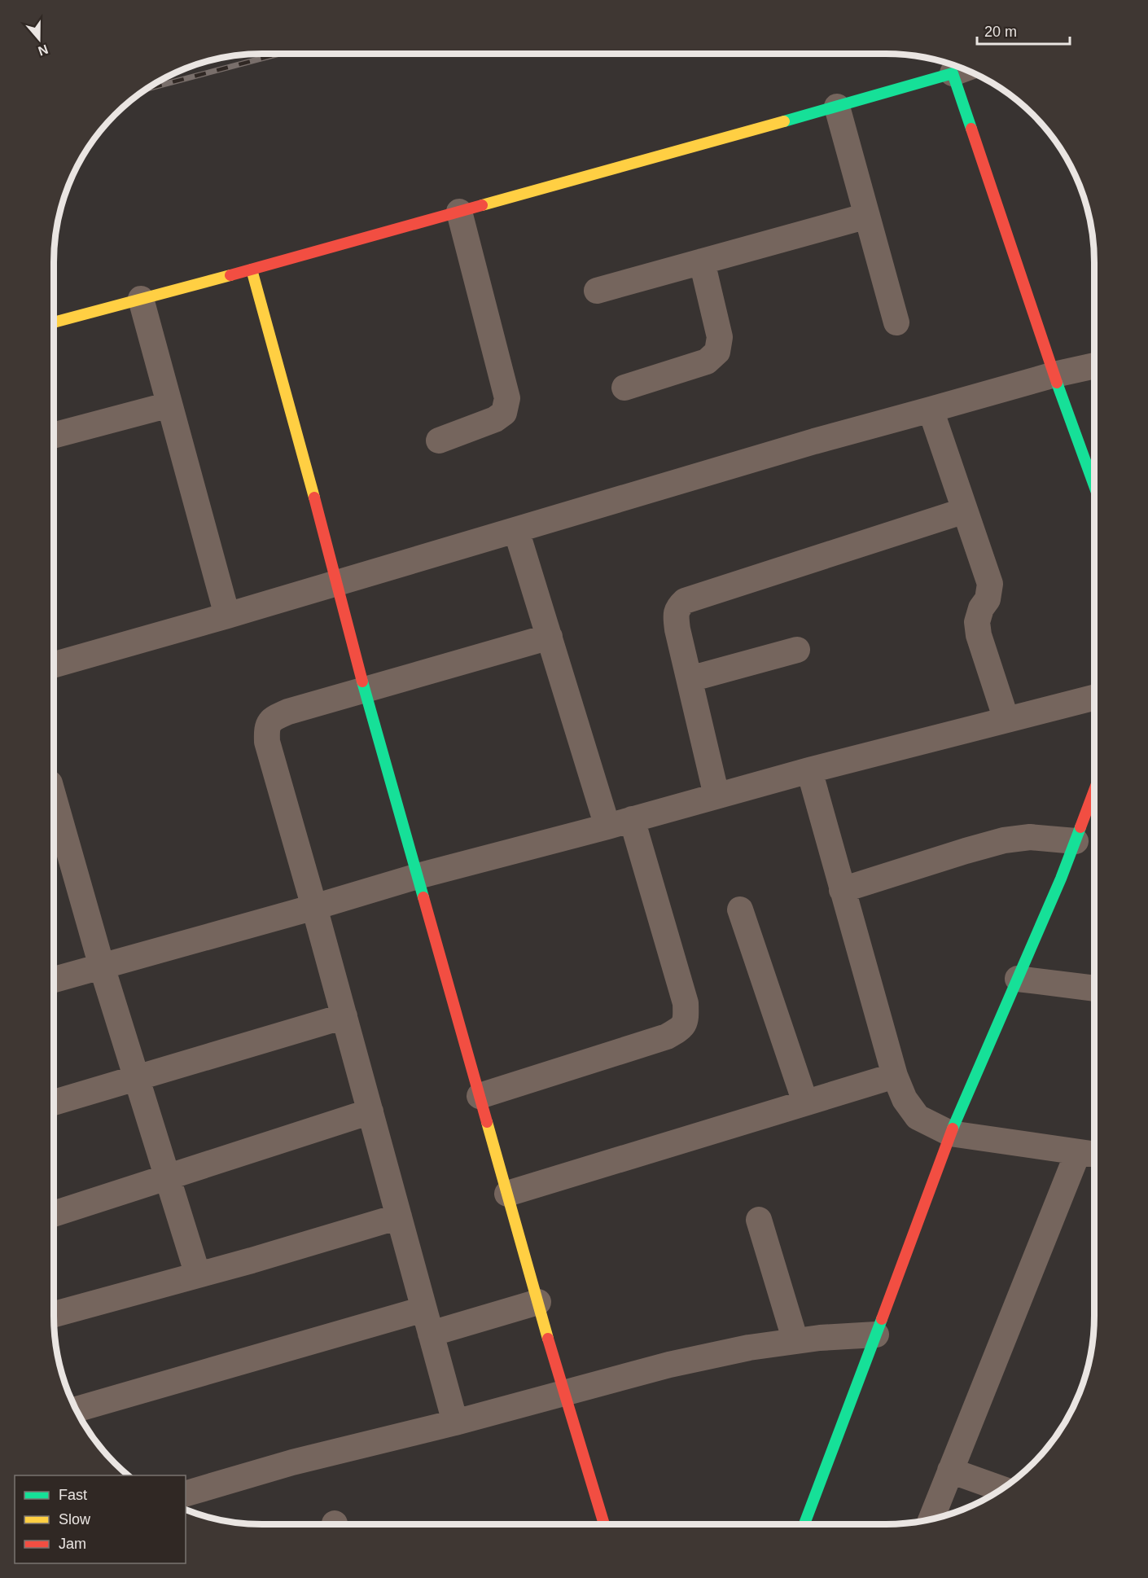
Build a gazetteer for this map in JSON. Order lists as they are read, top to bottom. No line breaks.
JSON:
{"legend":["Fast","Slow","Jam"],"scale_bar":"20 m","north":"bottom"}
